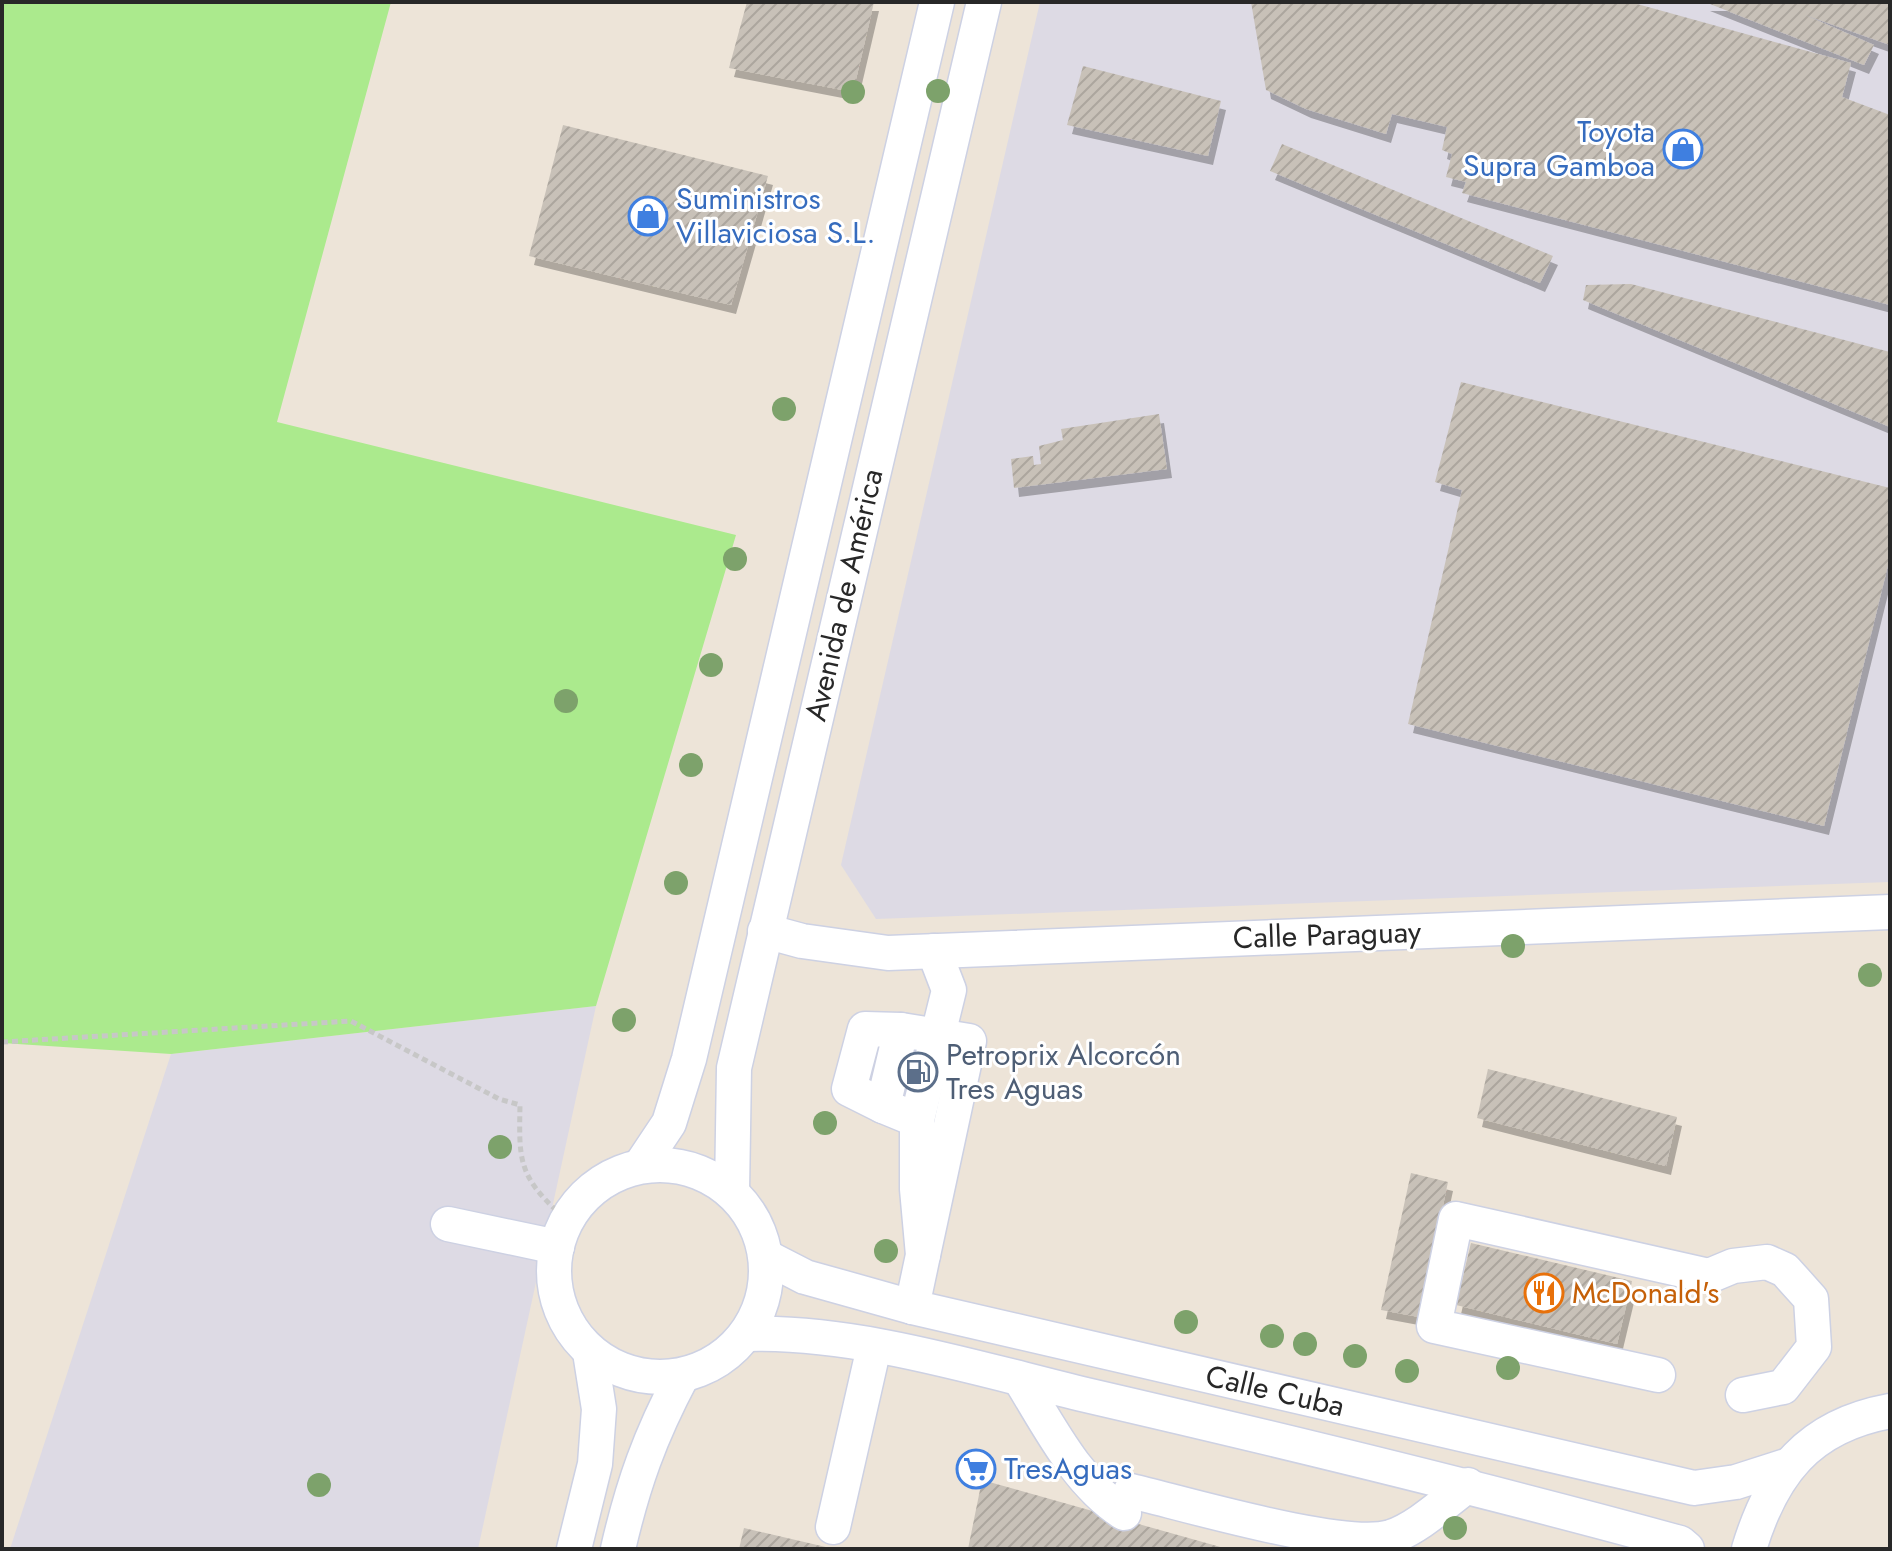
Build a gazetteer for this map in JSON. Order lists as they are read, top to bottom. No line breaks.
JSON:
{"streets":{"street":["Avenida de América","Calle Paraguay","Calle Cuba"]},"crossings":[["Avenida de América","Calle Paraguay"],["Avenida de América","Calle Cuba"]],"places":{"shop":["Toyota Supra Gamboa","Suministros Villaviciosa S.L."],"fuel station":["Petroprix Alcorcón Tres Aguas"],"restaurant":["McDonald's"],"supermarket":["TresAguas"]}}
